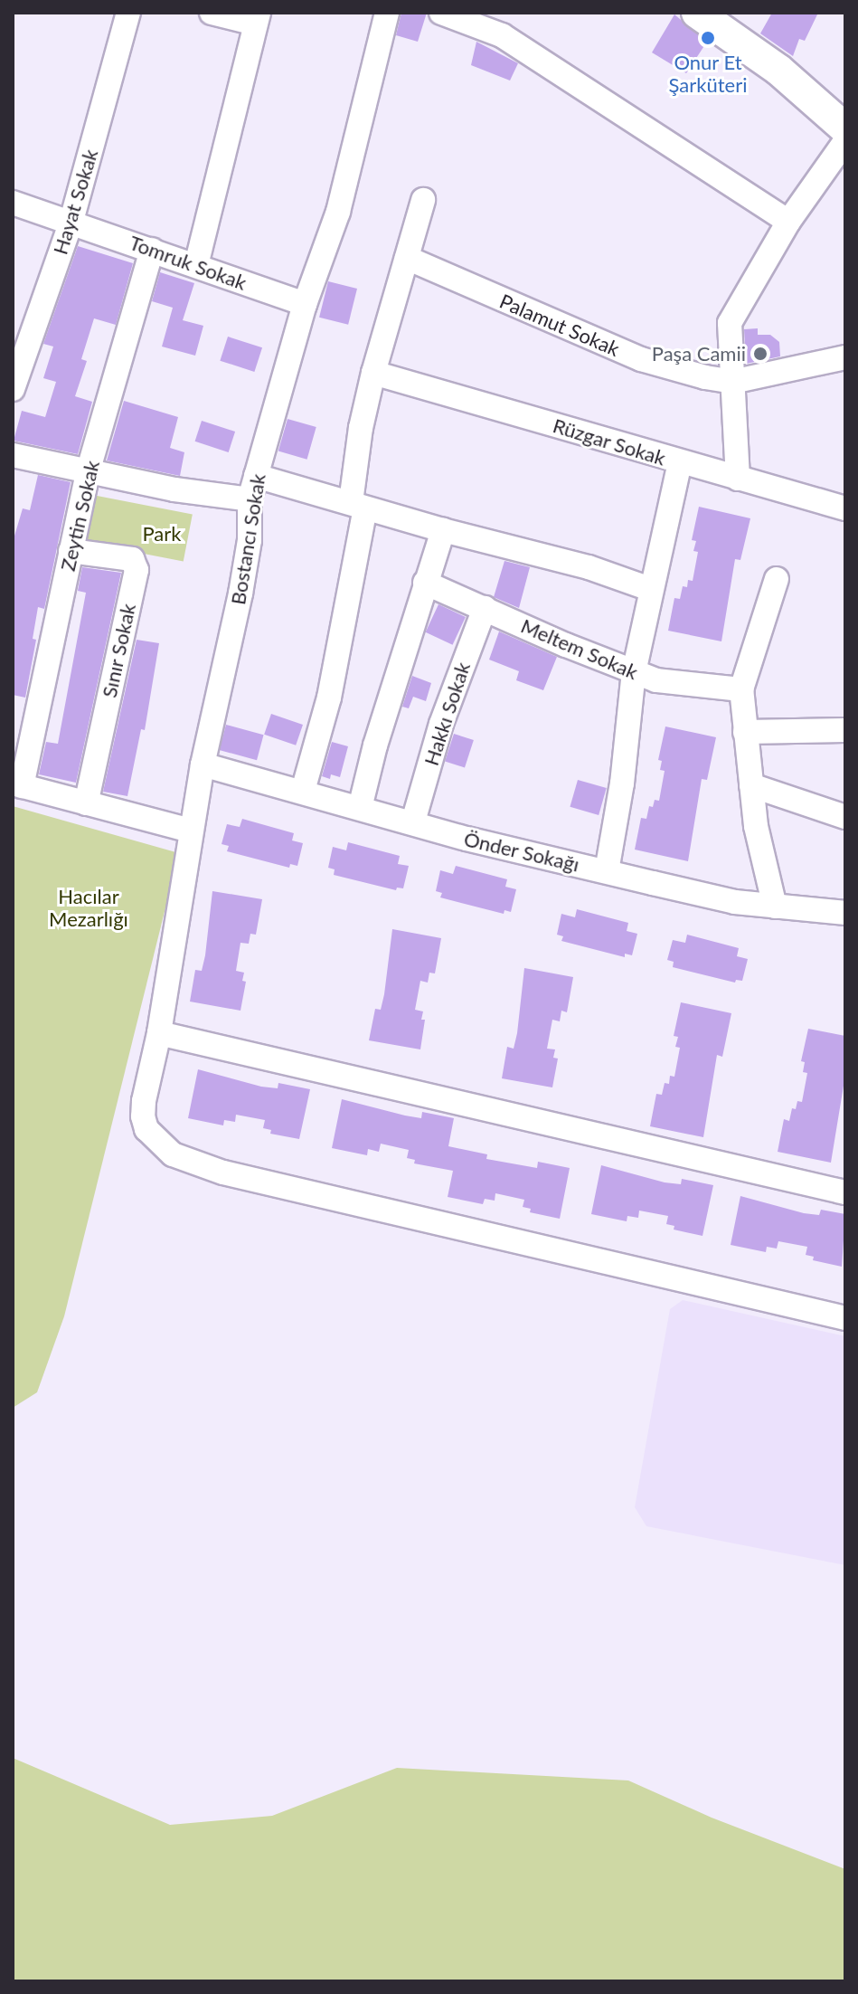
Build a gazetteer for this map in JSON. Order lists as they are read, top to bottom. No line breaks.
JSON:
{"streets":{"street":["Hayat Sokak","Tomruk Sokak","Palamut Sokak","Rüzgar Sokak","Zeytin Sokak","Bostancı Sokak","Meltem Sokak","Sınır Sokak","Hakkı Sokak","Önder Sokağı"]},"crossings":[["Hayat Sokak","Tomruk Sokak"],["Tomruk Sokak","Zeytin Sokak"],["Tomruk Sokak","Bostancı Sokak"],["Zeytin Sokak","Sınır Sokak"],["Bostancı Sokak","Önder Sokağı"],["Meltem Sokak","Hakkı Sokak"],["Hakkı Sokak","Önder Sokağı"]],"parks":["Park","Hacılar Mezarlığı"],"places":["Onur Et Şarküteri","Paşa Camii"]}
